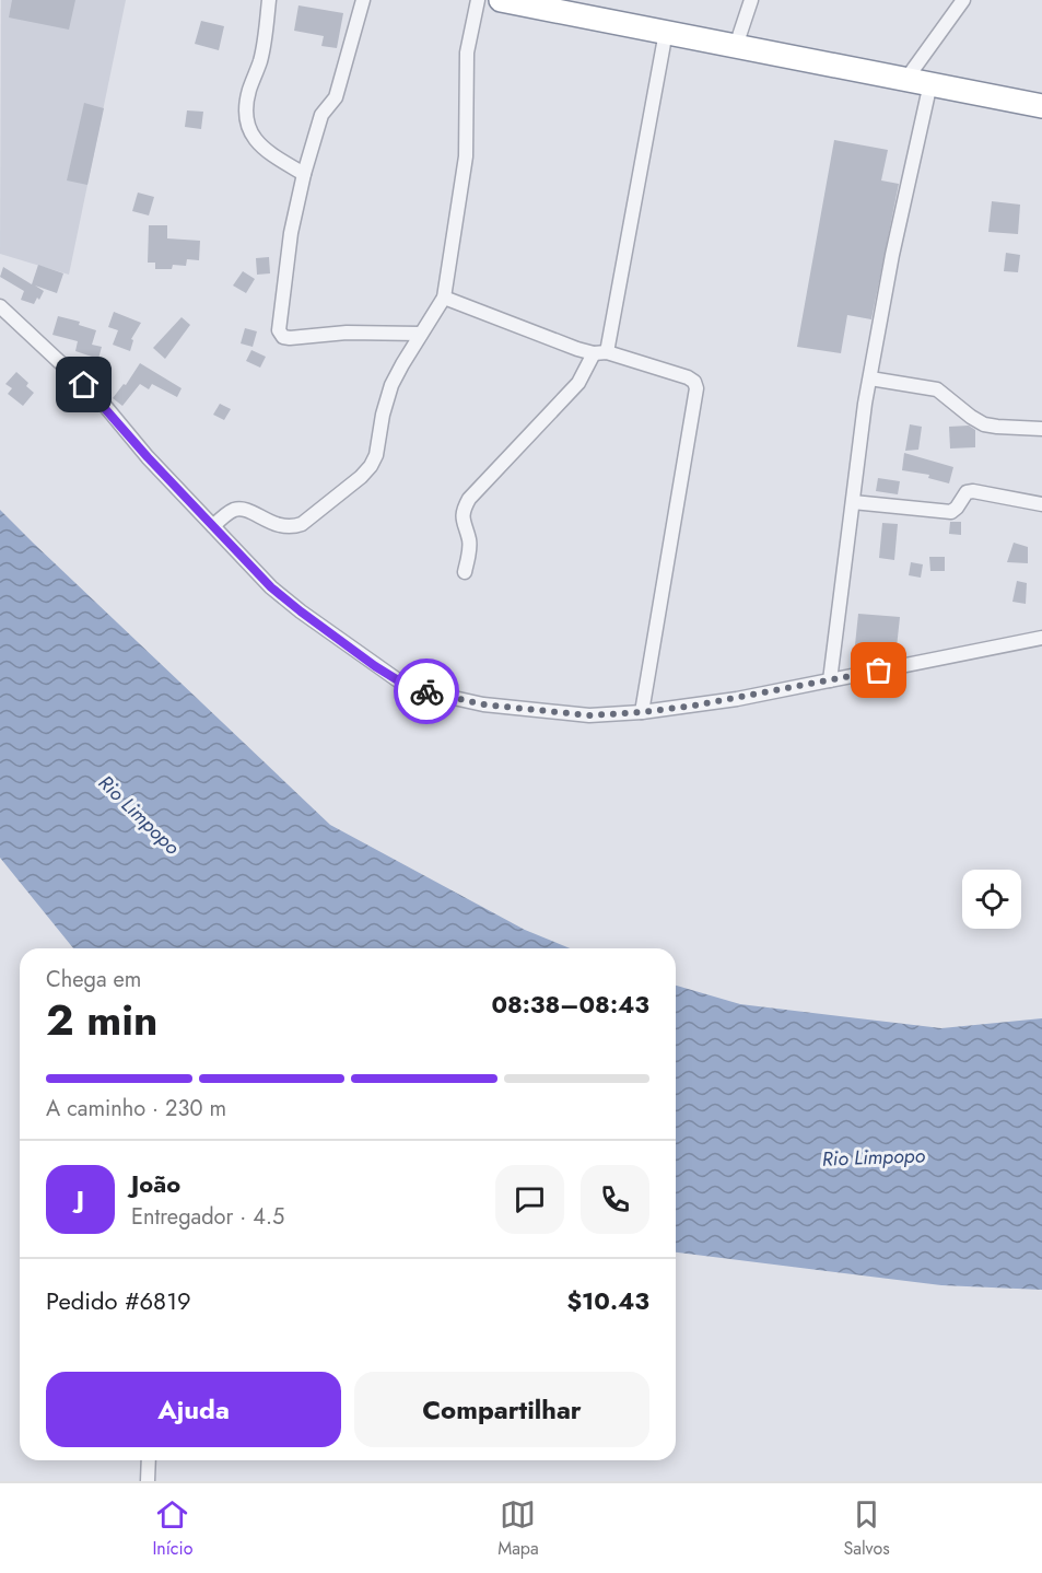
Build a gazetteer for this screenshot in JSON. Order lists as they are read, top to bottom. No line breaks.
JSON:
{"water":["Rio Limpopo"],"page":{"heading":["2 min","Chega em","08:38–08:43"],"panel":["João","Entregador · 4.5","Pedido #6819","$10.43"],"bar":"A caminho · 230 m","round":"J","buttons":["Ajuda","Compartilhar"],"tabs":["Início","Mapa","Salvos"]}}
